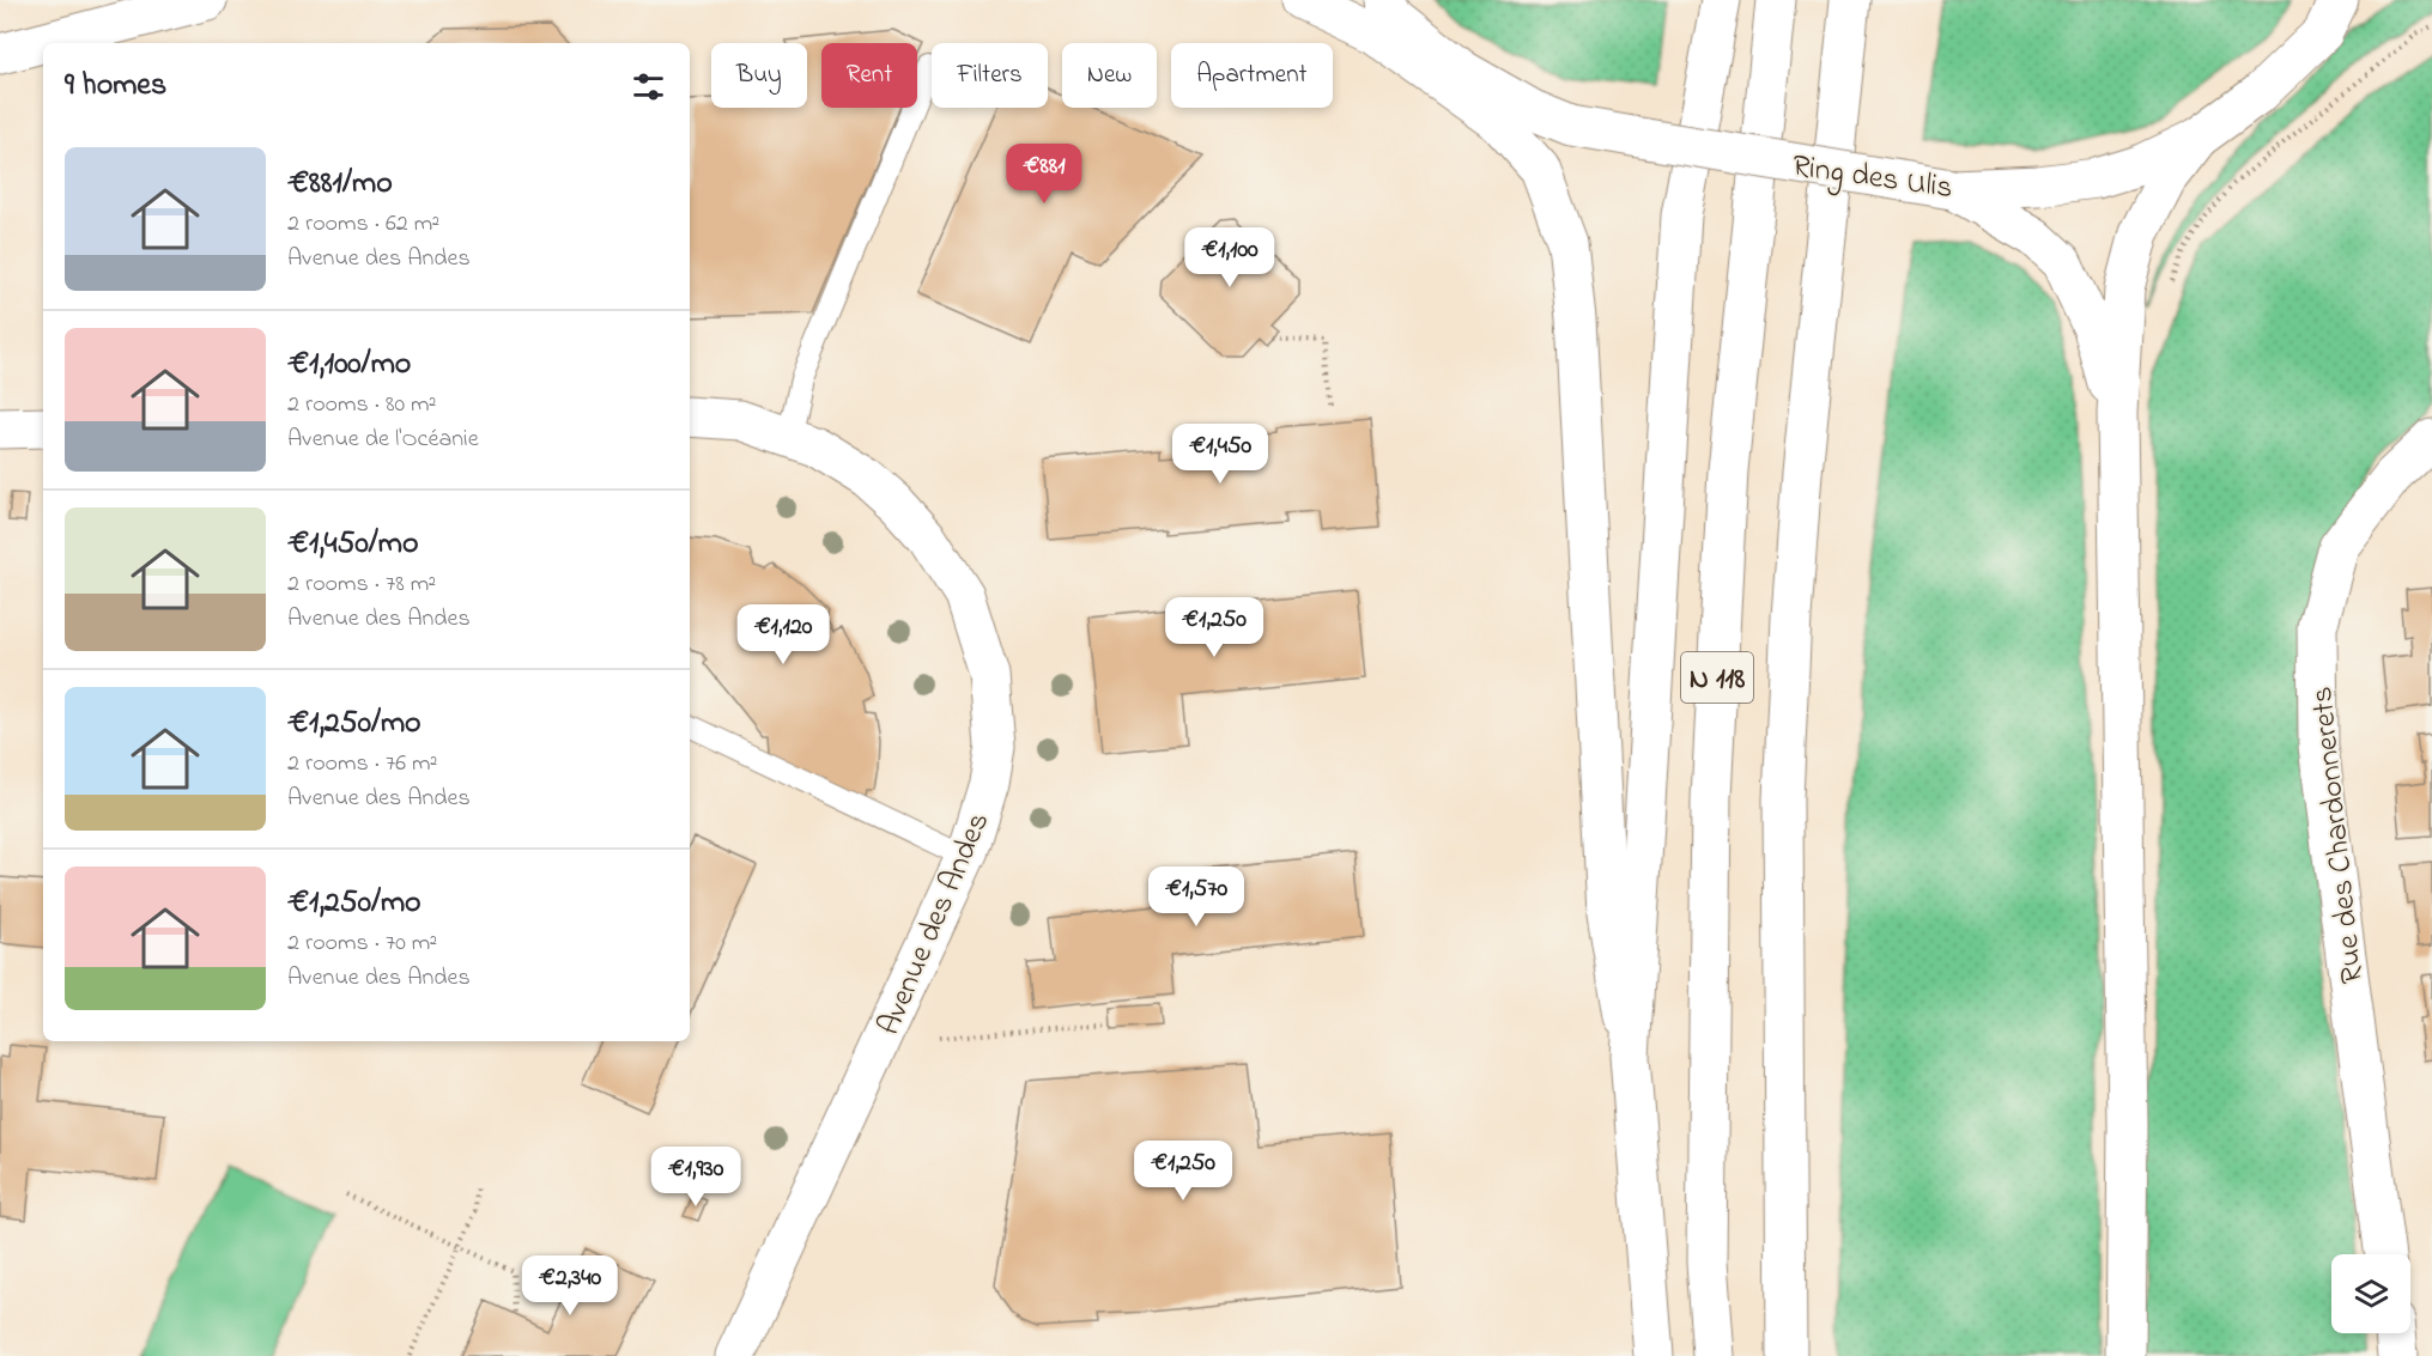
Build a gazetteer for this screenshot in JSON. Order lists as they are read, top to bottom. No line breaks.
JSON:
{"streets":{"main road":["Ring des Ulis","N 118","Rue des Chardonnerets","Avenue des Andes"]},"page":{"chip":["Buy","Rent","Filters","New","Apartment"],"heading":"9 homes","list":[{"name":"€881/mo","note":"2 rooms · 62 m² · Avenue des Andes"},{"name":"€1,100/mo","note":"2 rooms · 80 m² · Avenue de l'Océanie"},{"name":"€1,450/mo","note":"2 rooms · 78 m² · Avenue des Andes"},{"name":"€1,250/mo","note":"2 rooms · 76 m² · Avenue des Andes"},{"name":"€1,250/mo","note":"2 rooms · 70 m² · Avenue des Andes"}],"price":["€881","€1,100","€1,450","€1,250","€1,120","€1,570","€1,250","€1,930","€2,340"]}}
